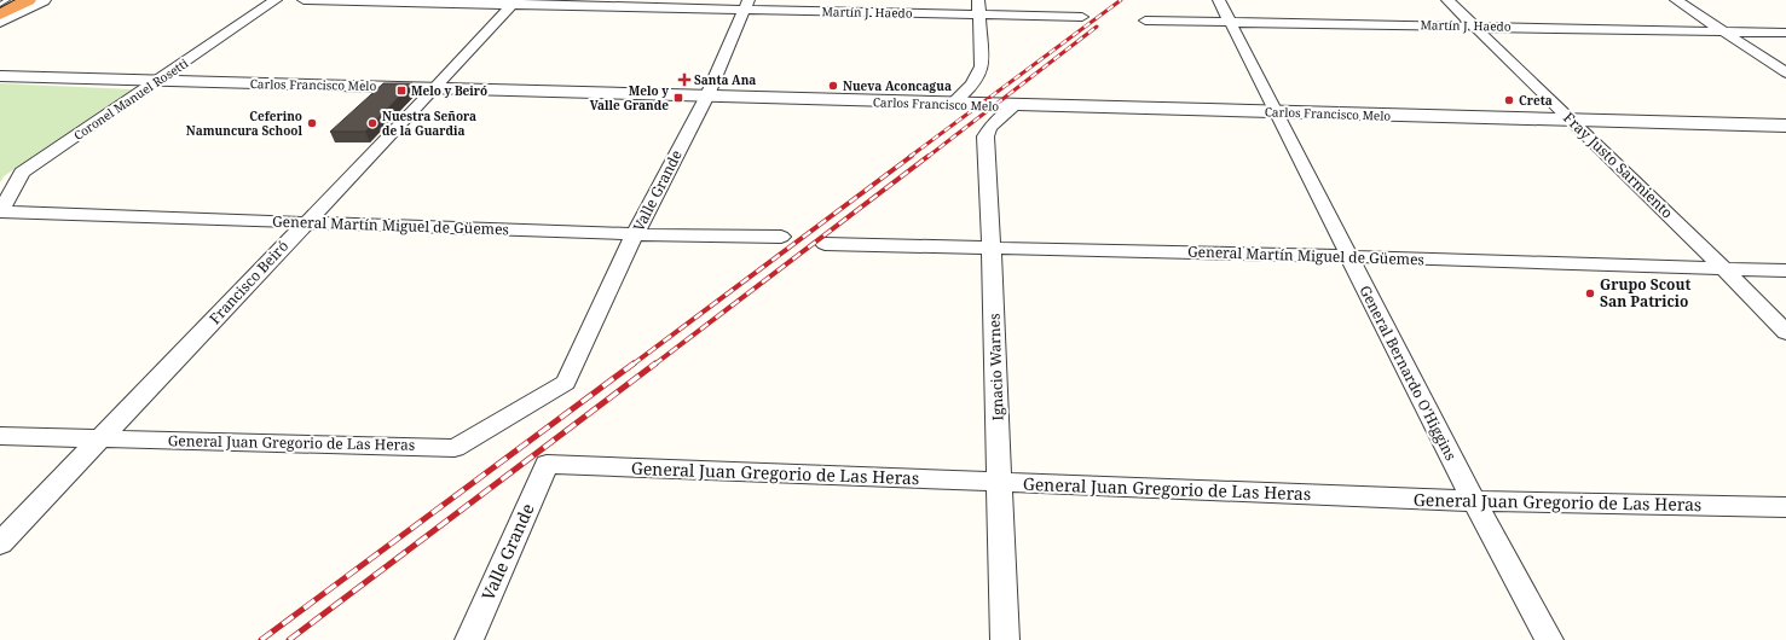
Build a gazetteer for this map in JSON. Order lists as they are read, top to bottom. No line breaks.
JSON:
{"streets":{"street":["Martín J. Haedo","Carlos Francisco Melo","Coronel Manuel Rosetti","Fray Justo Sarmiento","Valle Grande","General Martín Miguel de Güemes","Francisco Beiró","Ignacio Warnes","General Bernardo O'Higgins","General Juan Gregorio de Las Heras"]},"crossings":[["Martín J. Haedo","Fray Justo Sarmiento"],["Martín J. Haedo","Valle Grande"],["Martín J. Haedo","Francisco Beiró"],["Martín J. Haedo","General Bernardo O'Higgins"],["Carlos Francisco Melo","Coronel Manuel Rosetti"],["Carlos Francisco Melo","Fray Justo Sarmiento"],["Carlos Francisco Melo","Valle Grande"],["Carlos Francisco Melo","Francisco Beiró"],["Carlos Francisco Melo","Ignacio Warnes"],["Carlos Francisco Melo","General Bernardo O'Higgins"],["Coronel Manuel Rosetti","General Martín Miguel de Güemes"],["Fray Justo Sarmiento","General Martín Miguel de Güemes"],["Valle Grande","General Martín Miguel de Güemes"],["Valle Grande","General Juan Gregorio de Las Heras"],["General Martín Miguel de Güemes","Francisco Beiró"],["General Martín Miguel de Güemes","Ignacio Warnes"],["General Martín Miguel de Güemes","General Bernardo O'Higgins"],["Francisco Beiró","General Juan Gregorio de Las Heras"],["Ignacio Warnes","General Juan Gregorio de Las Heras"],["General Bernardo O'Higgins","General Juan Gregorio de Las Heras"]],"places":{"health":["Santa Ana"],"other":["Nueva Aconcagua","Creta","Ceferino Namuncura School","Nuestra Señora de la Guardia","Grupo Scout San Patricio"],"transit":["Melo y Beiró","Melo y Valle Grande"]}}
